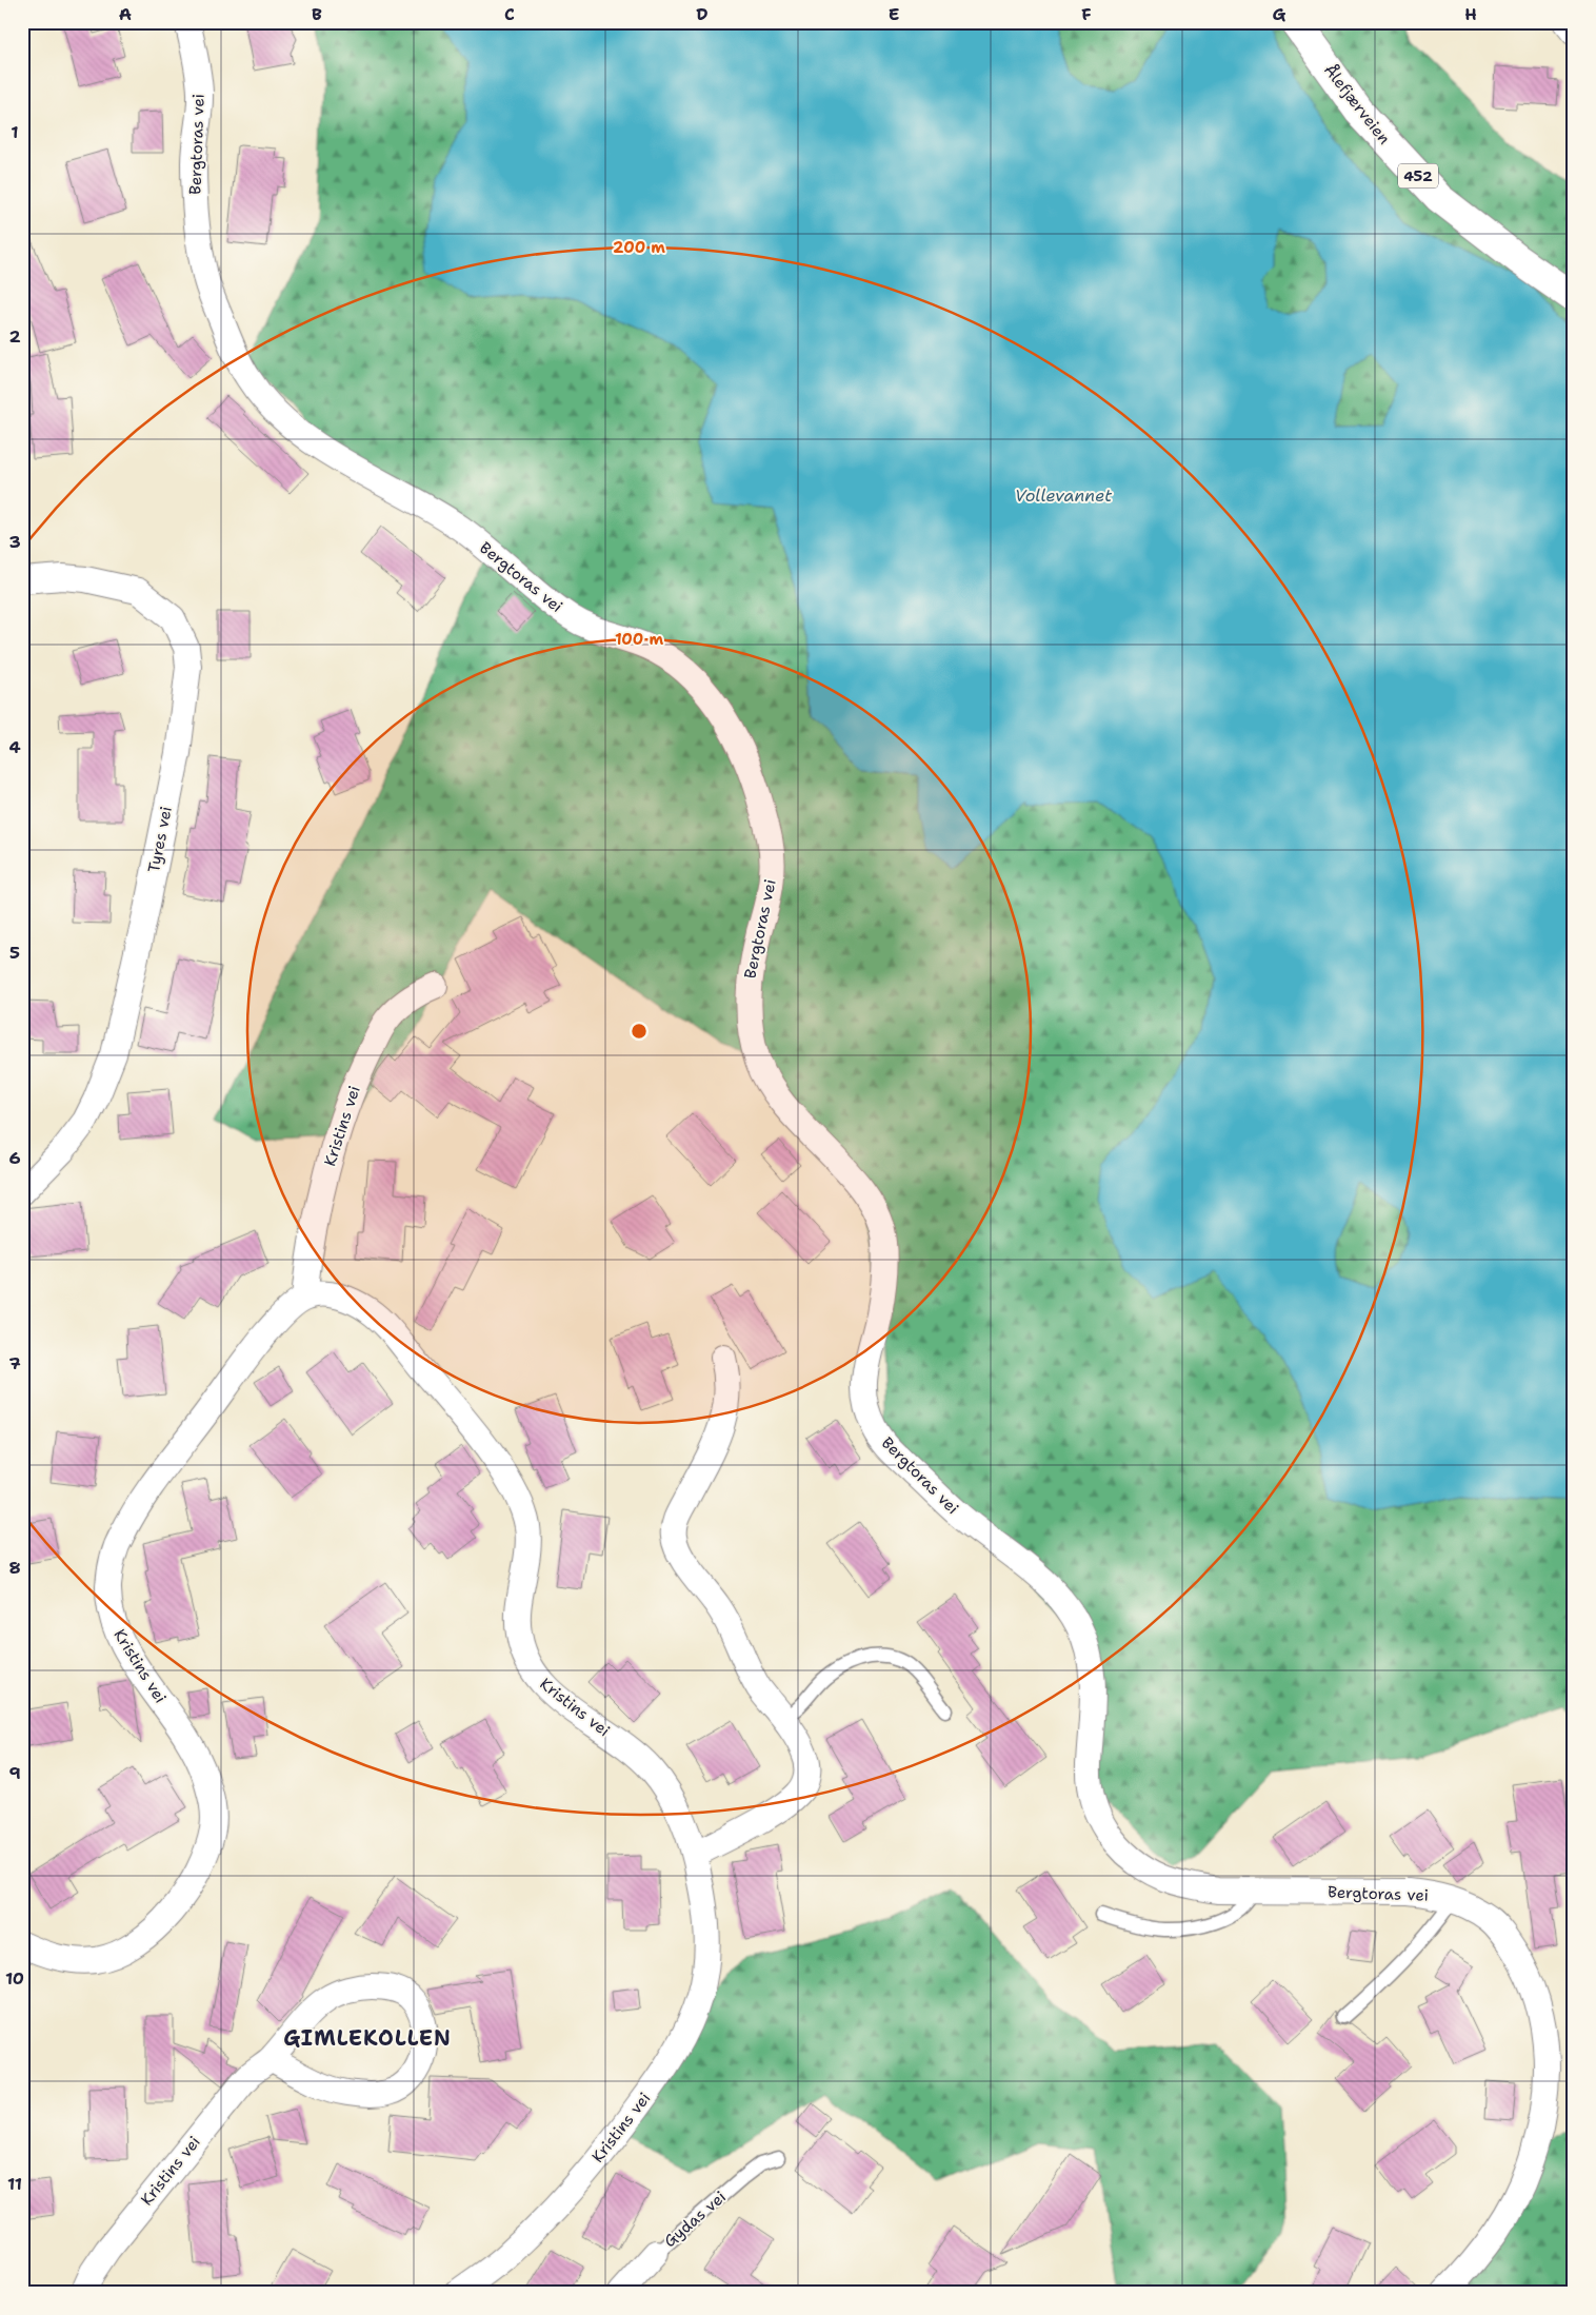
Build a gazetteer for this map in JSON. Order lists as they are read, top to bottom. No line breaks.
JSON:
{"streets":{"main road":["Ålefjærveien","452"],"street":["Bergtoras vei","Tyres vei","Kristins vei","Gydas vei"]},"districts":["GIMLEKOLLEN"],"water":["Vollevannet"],"grid":{"columns":["A","B","C","D","E","F","G","H"],"rows":["1","2","3","4","5","6","7","8","9","10","11"]},"rings":["200 m","100 m"]}
